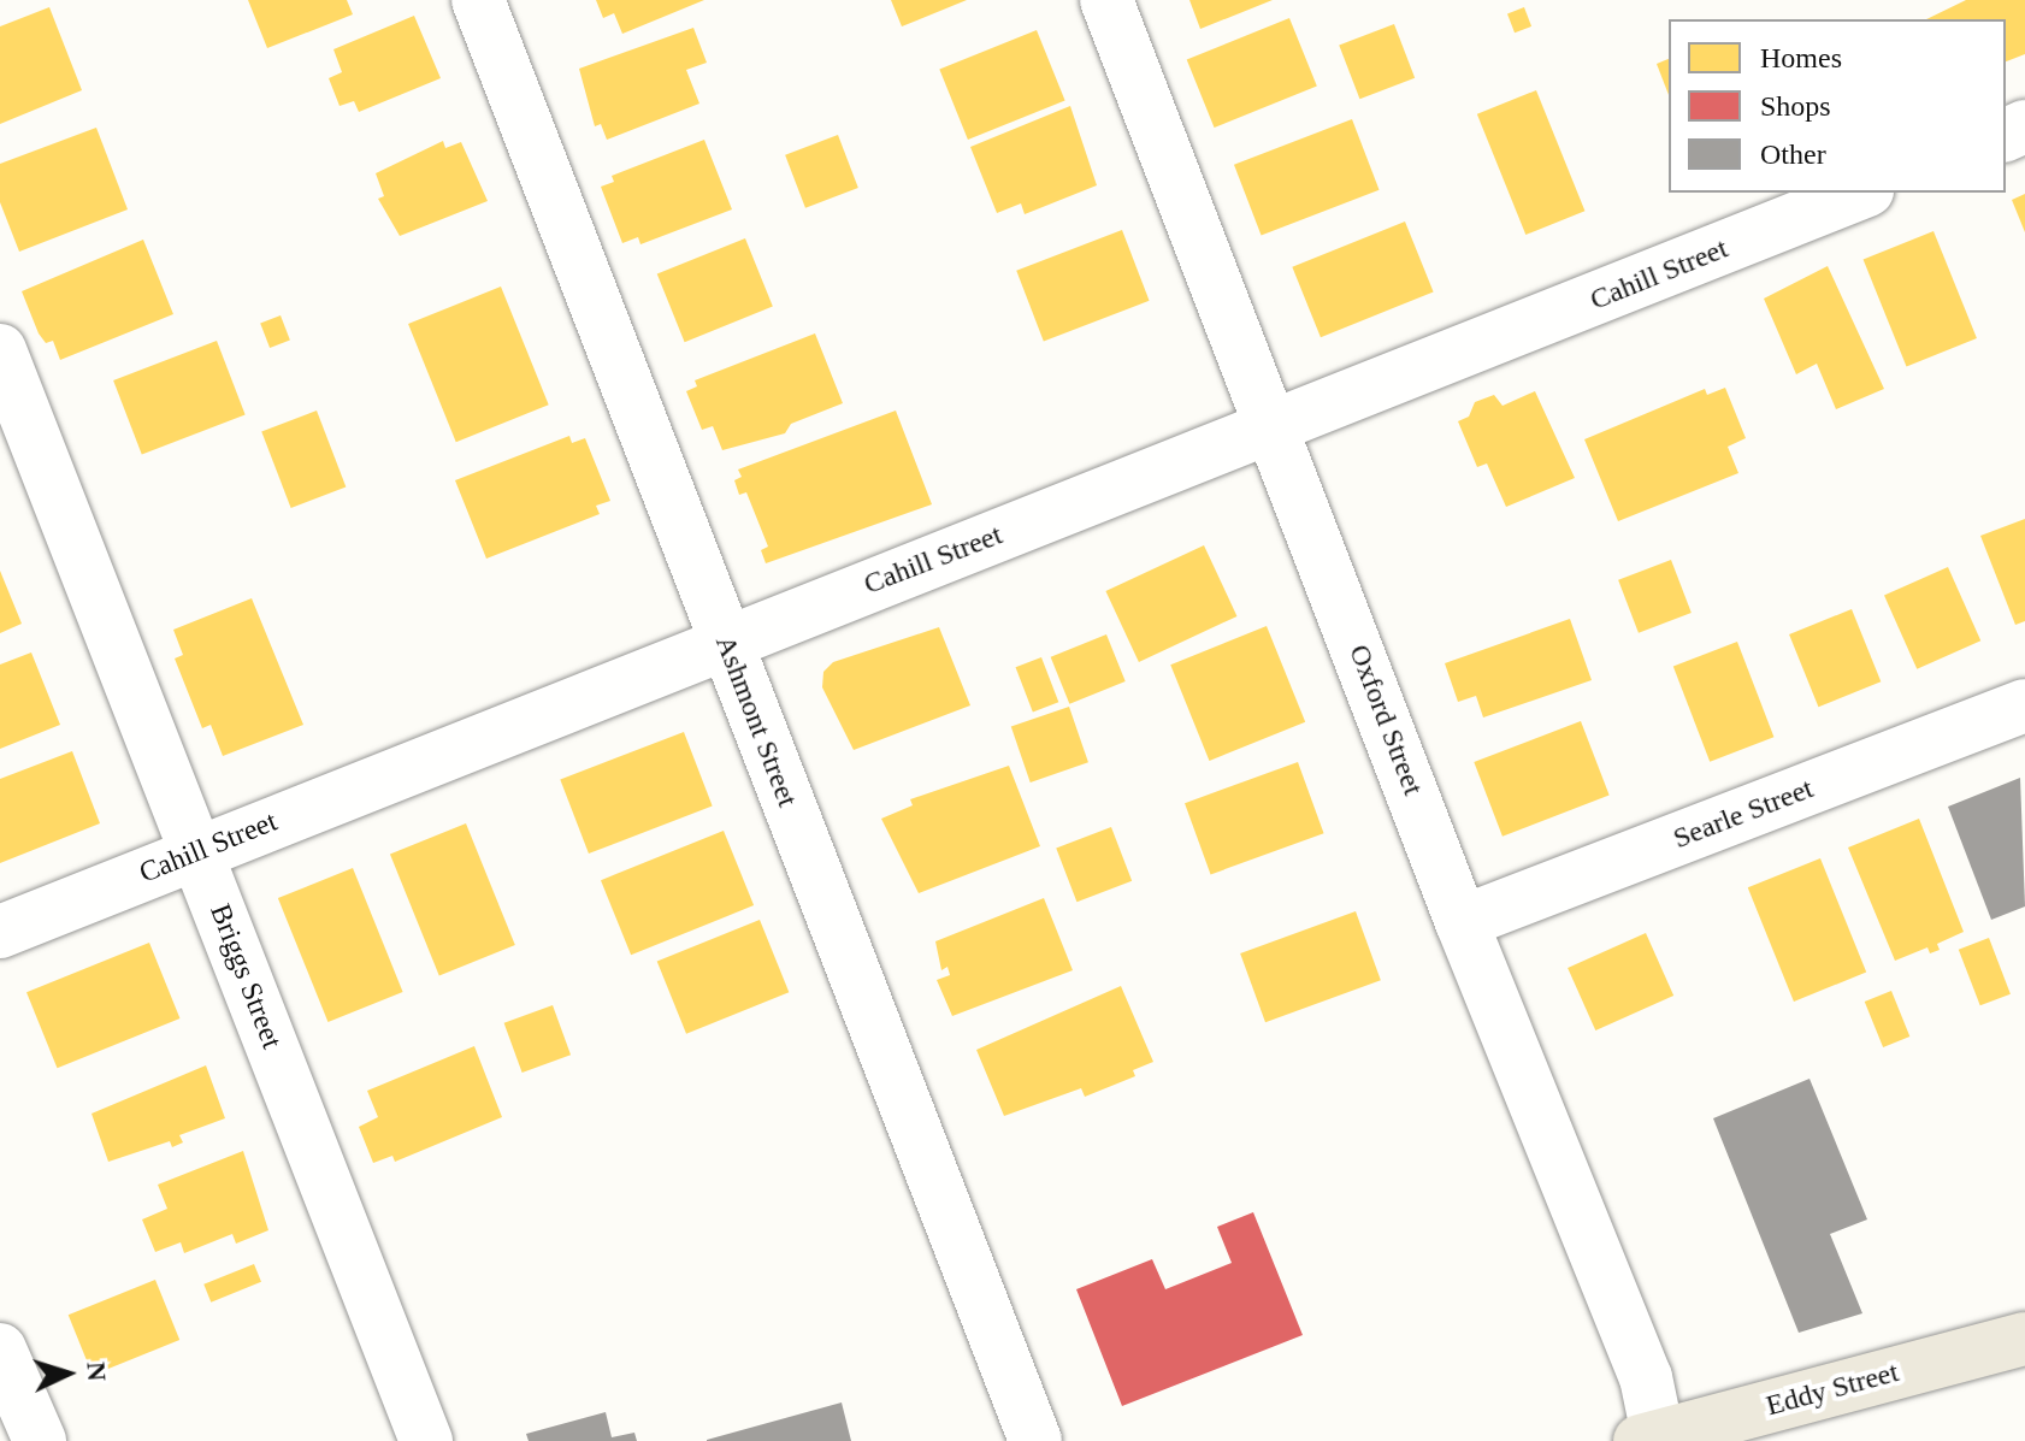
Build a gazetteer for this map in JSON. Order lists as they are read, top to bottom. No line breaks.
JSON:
{"streets":{"main road":["Eddy Street"],"street":["Cahill Street","Oxford Street","Ashmont Street","Searle Street","Briggs Street"]},"crossings":[["Cahill Street","Oxford Street"],["Cahill Street","Ashmont Street"],["Cahill Street","Briggs Street"],["Oxford Street","Searle Street"],["Oxford Street","Eddy Street"]],"legend":["Homes","Shops","Other"],"north":"right"}
